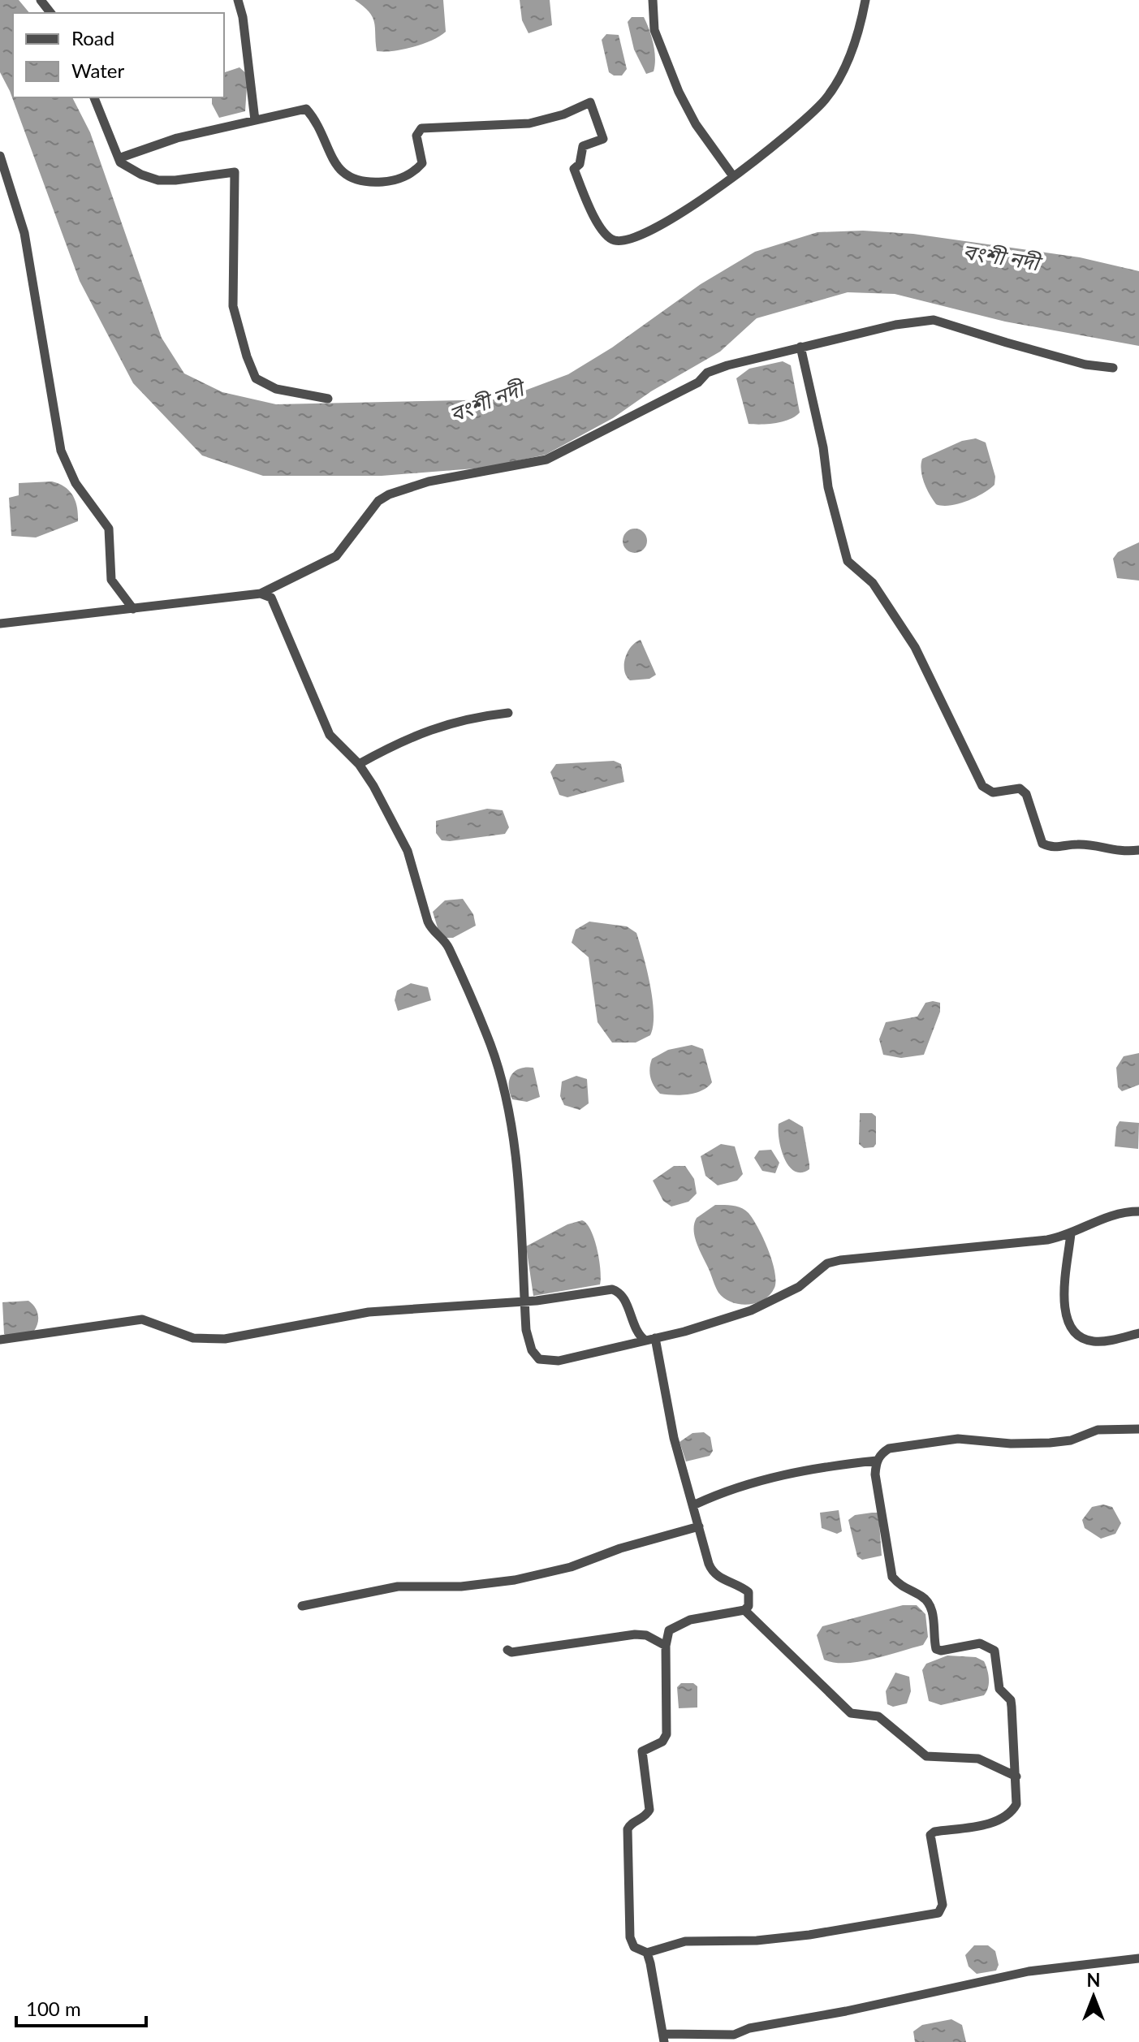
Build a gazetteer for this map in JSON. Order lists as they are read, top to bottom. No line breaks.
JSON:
{"water":["বংশী নদী"],"legend":["Road","Water"],"scale_bar":"100 m","north":"top"}
